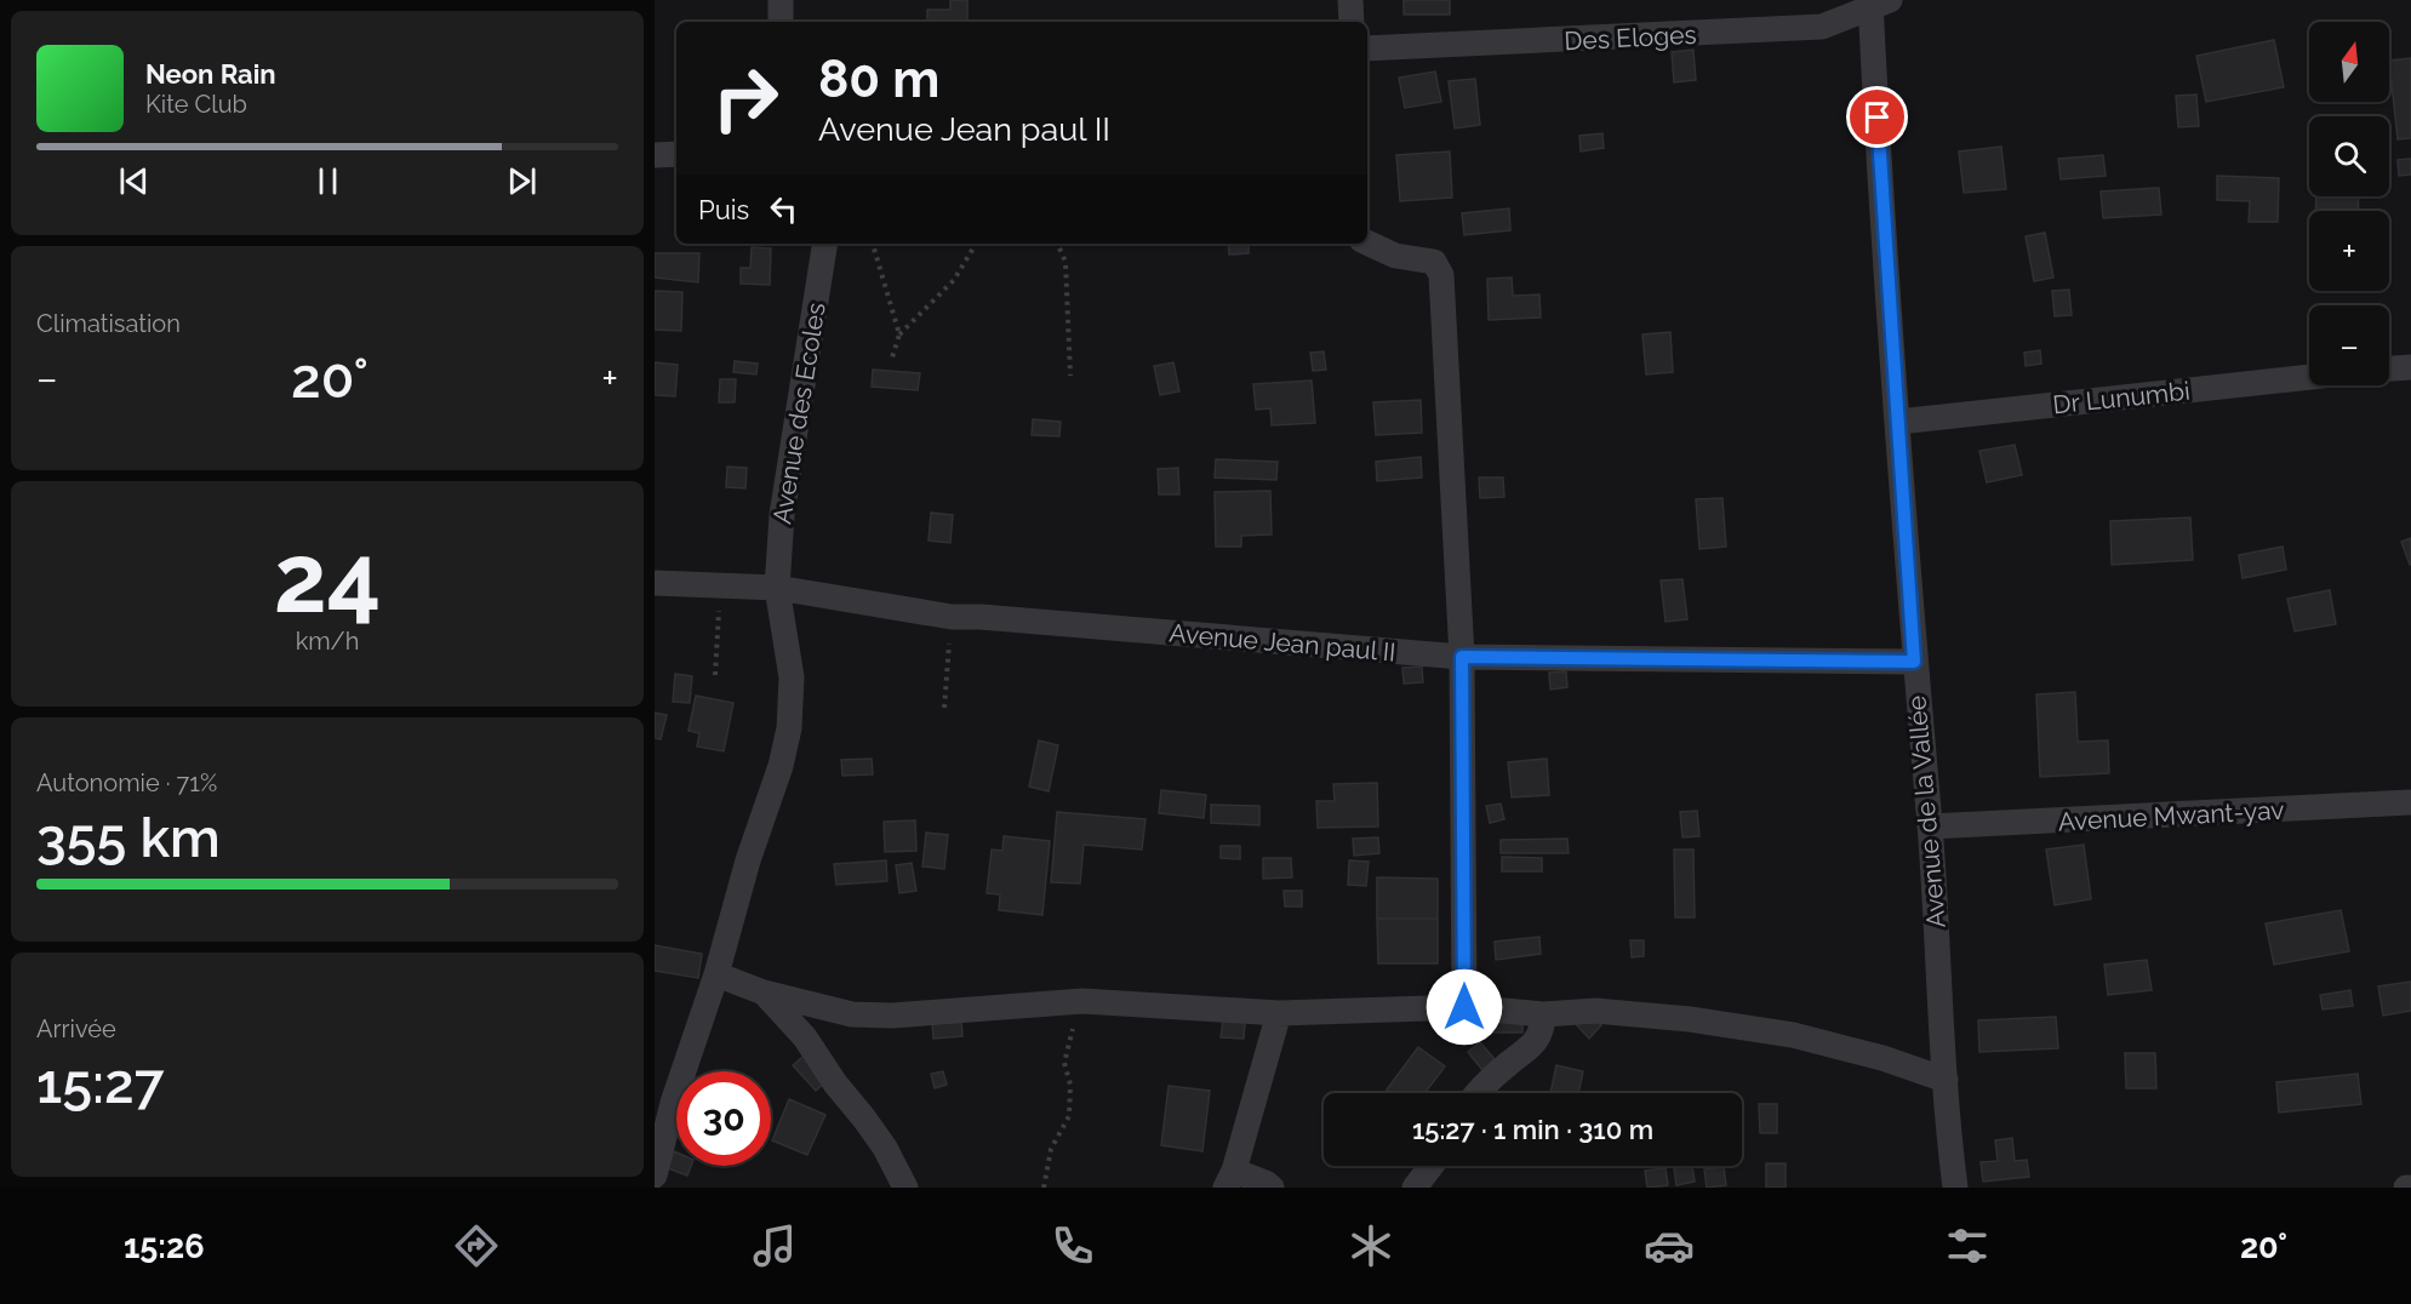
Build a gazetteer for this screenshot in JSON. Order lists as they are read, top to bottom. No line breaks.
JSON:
{"streets":{"street":["Des Eloges","Dr Lunumbi","Avenue des Ecoles","Avenue Jean paul II","Avenue de la Vallée","Avenue Mwant-yav"]},"crossings":[["Des Eloges","Avenue de la Vallée"],["Dr Lunumbi","Avenue de la Vallée"],["Avenue des Ecoles","Avenue Jean paul II"],["Avenue Jean paul II","Avenue de la Vallée"],["Avenue de la Vallée","Avenue Mwant-yav"]],"north":"top","page":{"map_buttons":["+","−"],"turn":["80 m","Avenue Jean paul II"],"song":["Neon Rain","Kite Club"],"then":"Puis","tile":["Climatisation",["24","km/h"],["Autonomie · 71%","355 km"],["Arrivée","15:27"]],"heat":["−","20°","+"],"limit":"30","trip":"15:27 · 1 min · 310 m","tabs":["15:26","20°"]}}
